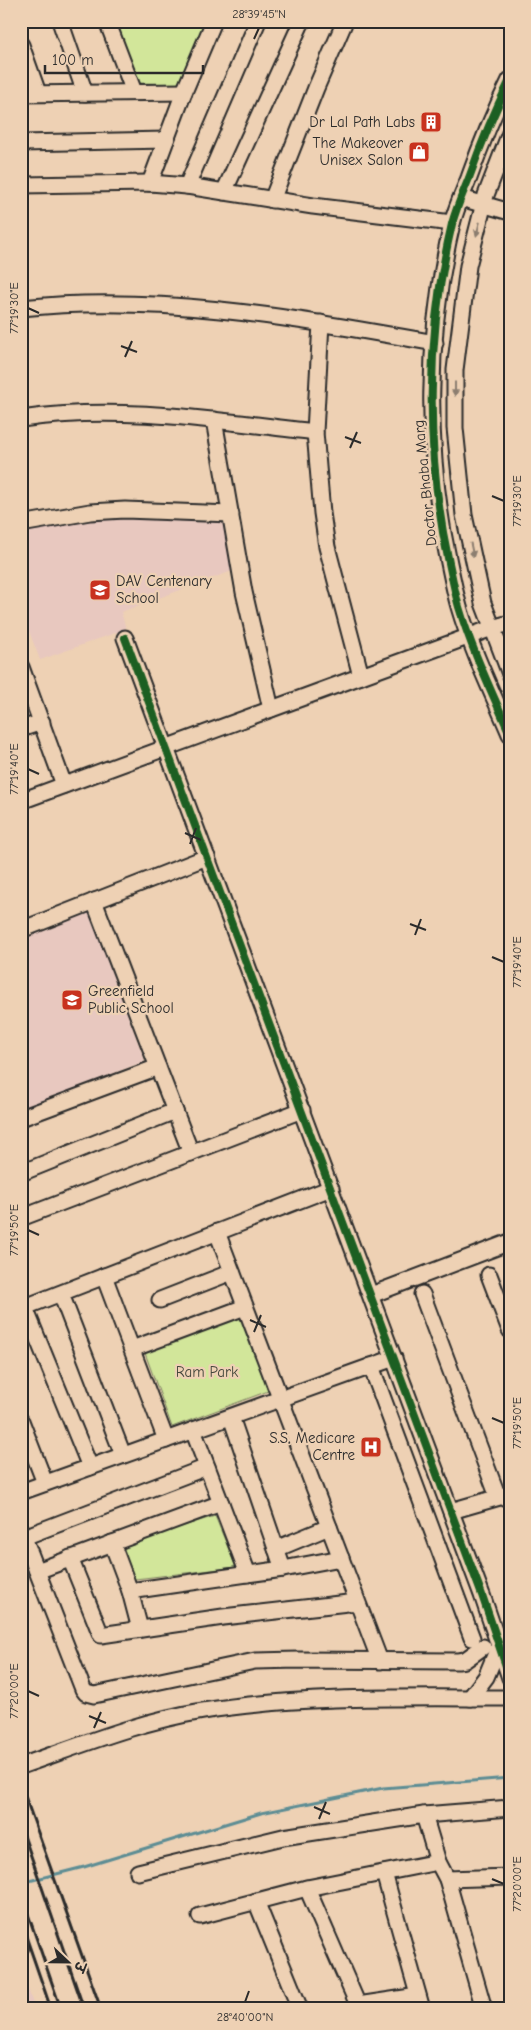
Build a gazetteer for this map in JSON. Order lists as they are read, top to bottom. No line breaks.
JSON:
{"streets":{"street":["Doctor Bhaba Marg"]},"parks":["Ram Park"],"places":{"building":["Dr Lal Path Labs"],"shop":["The Makeover Unisex Salon"],"school or university":["DAV Centenary School","Greenfield Public School"],"hospital":["S.S. Medicare Centre"]},"scale_bar":"100 m","north":"right","coordinates":["28°39'45\"N","77°19'30\"E","77°19'40\"E","77°19'50\"E","77°20'00\"E","28°40'00\"N"]}
